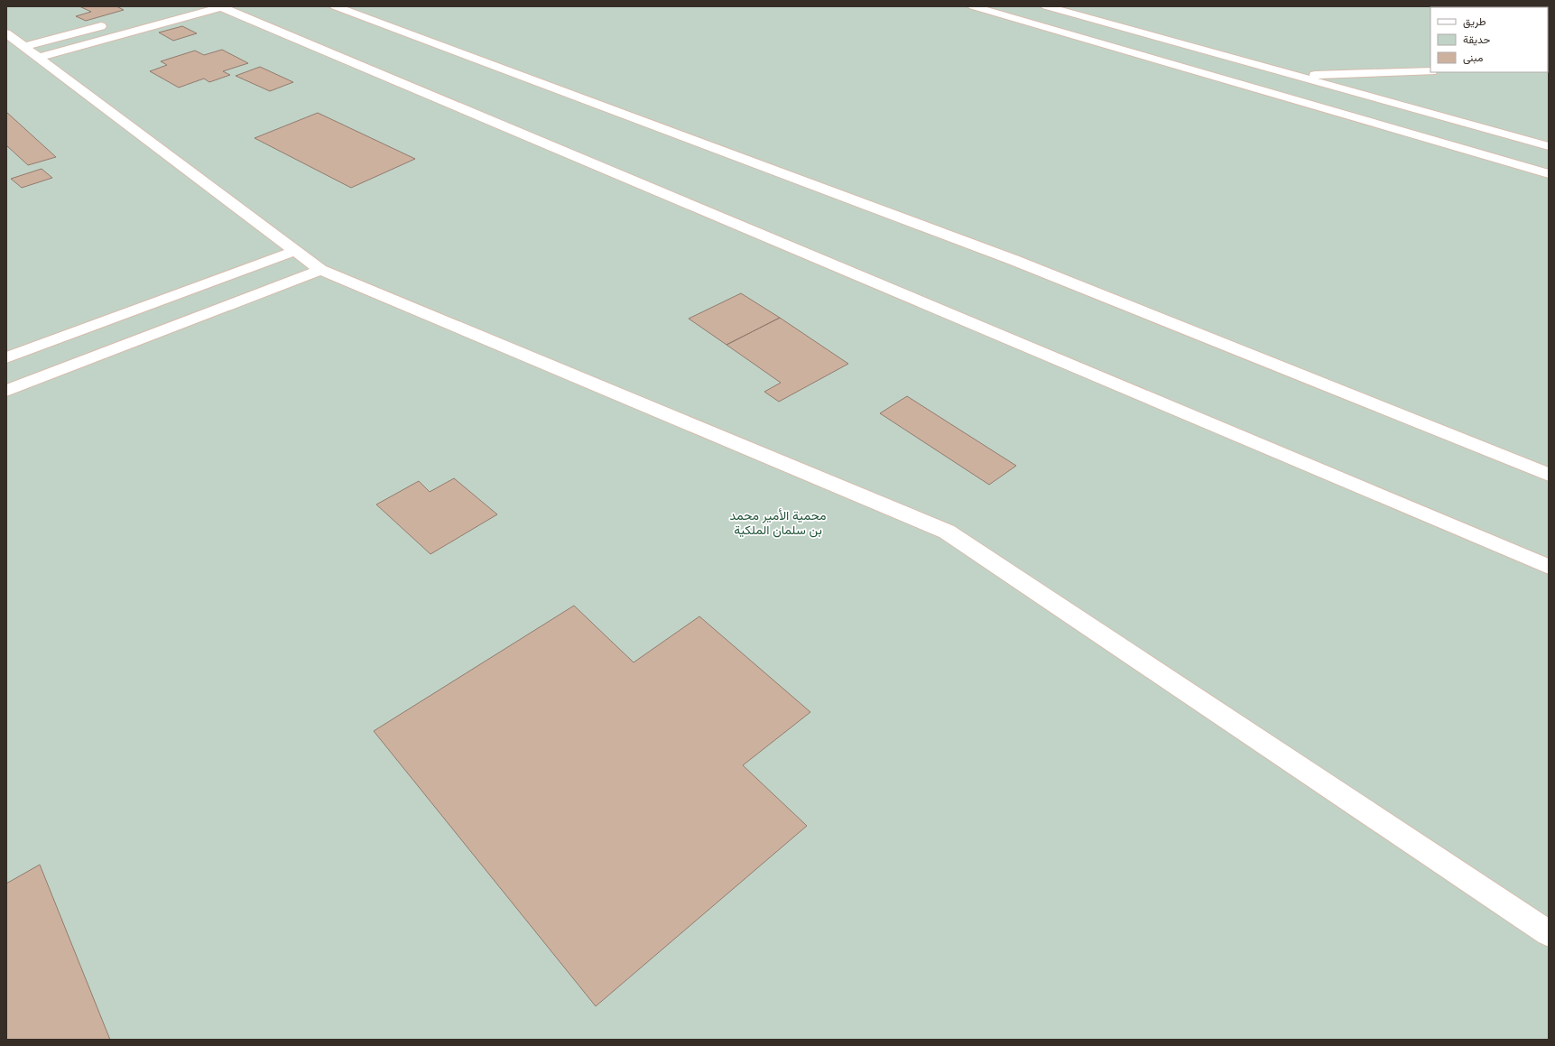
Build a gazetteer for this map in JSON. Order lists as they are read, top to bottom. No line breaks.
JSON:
{"parks":["محمية الأمير محمد بن سلمان الملكية"],"legend":["طريق","حديقة","مبنى"]}
